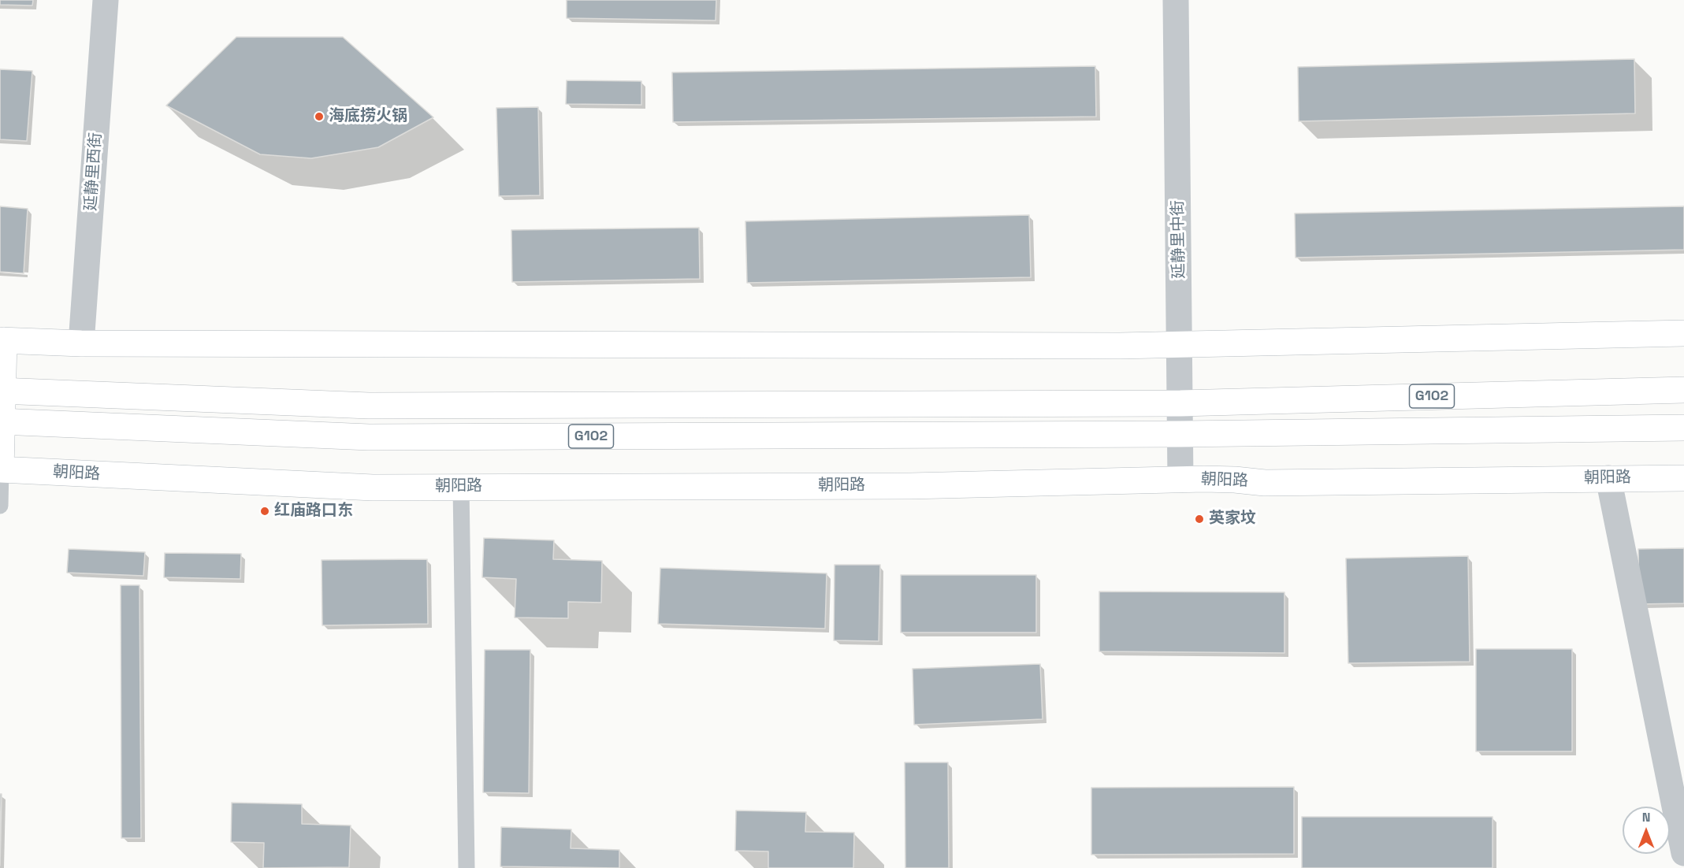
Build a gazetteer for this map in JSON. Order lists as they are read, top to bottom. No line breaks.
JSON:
{"streets":{"main road":["G102","朝阳路"],"street":["延静里西街","延静里中街"]},"crossings":[["延静里中街","G102"],["延静里中街","朝阳路"]],"places":["海底捞火锅","红庙路口东","英家坟"],"north":"top"}
